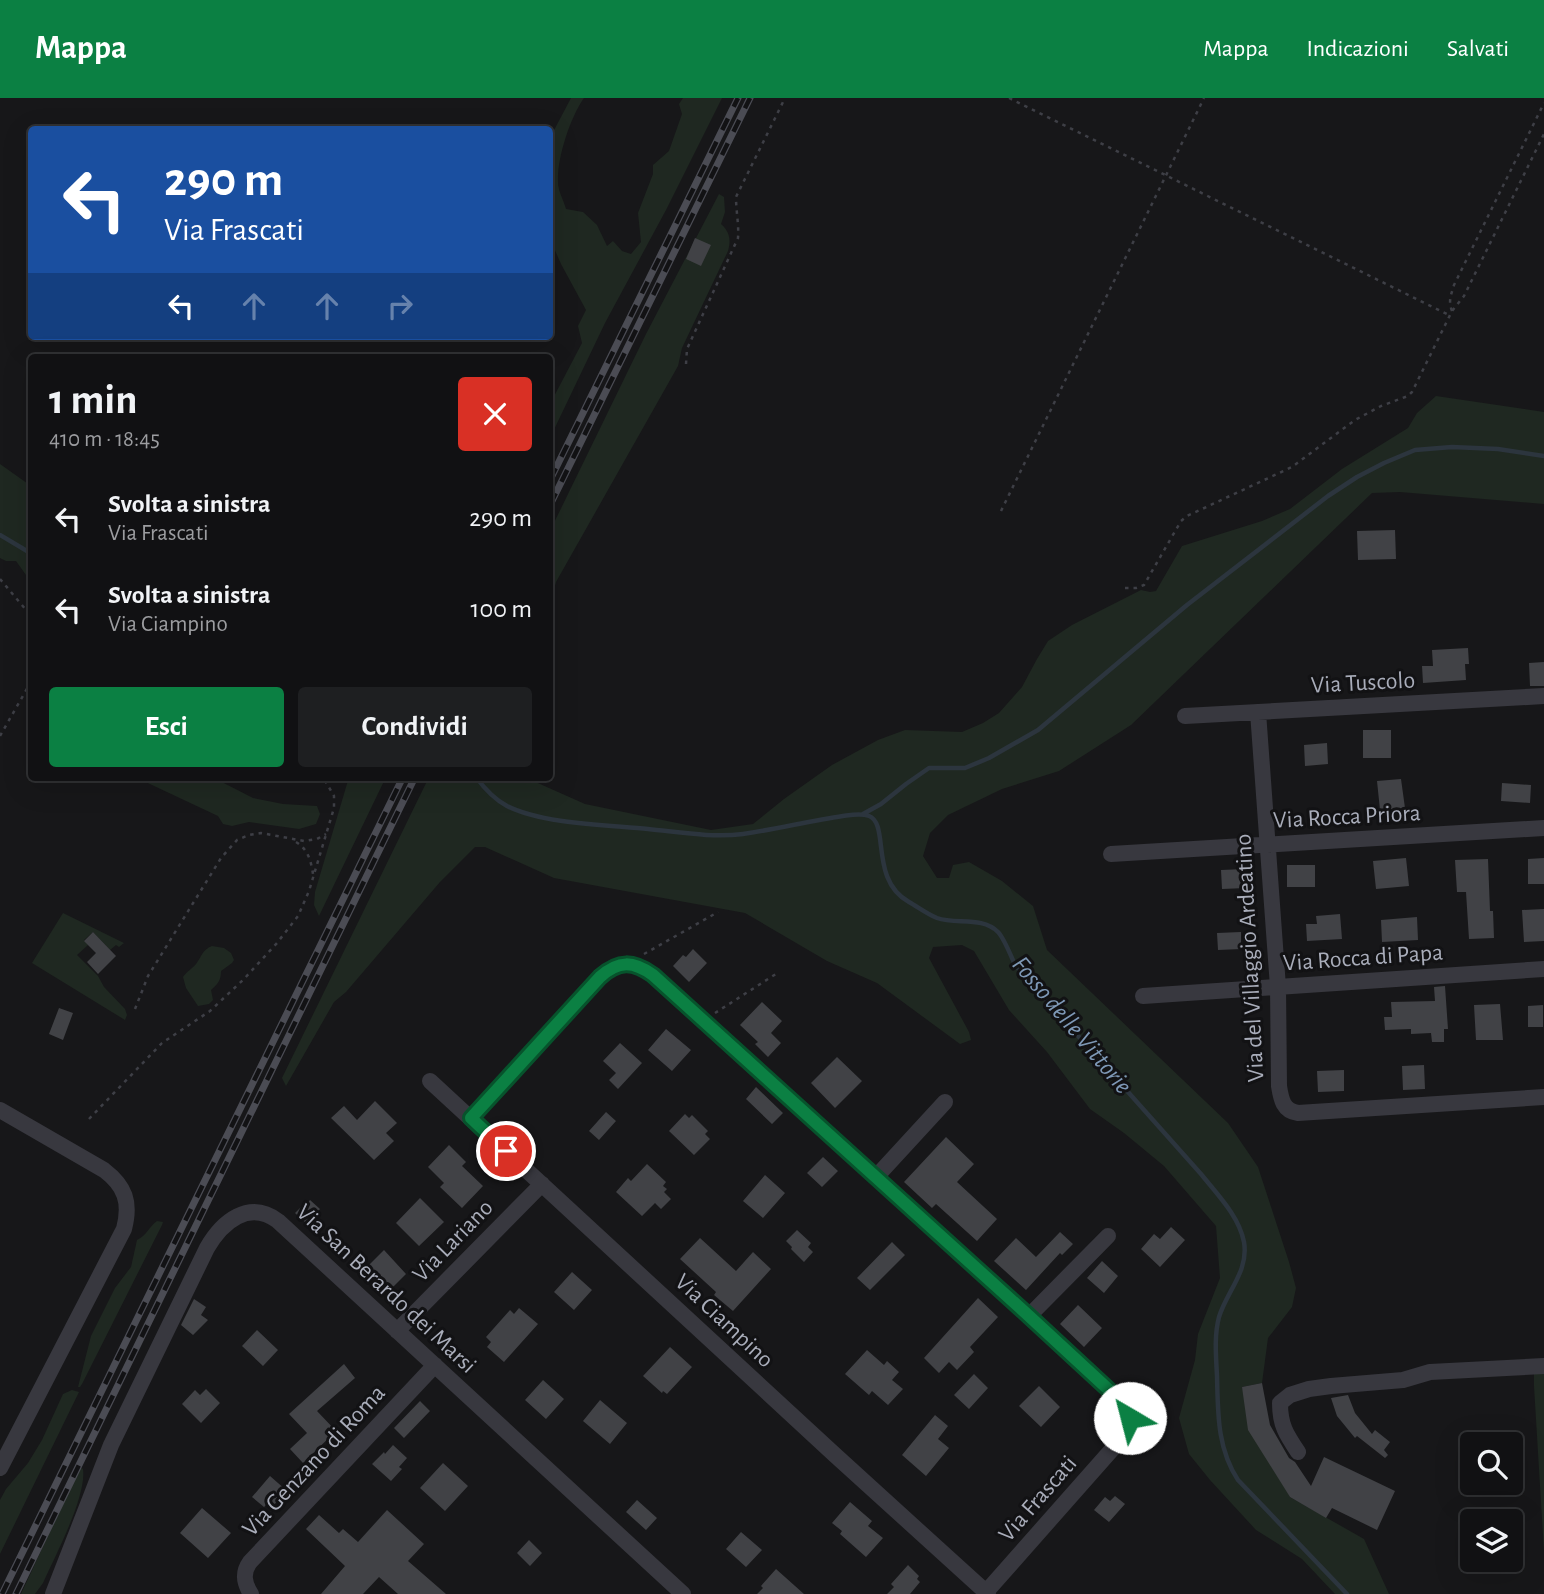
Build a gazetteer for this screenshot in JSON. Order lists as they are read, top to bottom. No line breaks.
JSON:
{"streets":{"street":["Via Tuscolo","Via Rocca Priora","Via del Villaggio Ardeatino","Via Rocca di Papa","Via Lariano","Via San Berardo dei Marsi","Via Ciampino","Via Genzano di Roma","Via Frascati"]},"crossings":[["Via Tuscolo","Via del Villaggio Ardeatino"],["Via Rocca Priora","Via del Villaggio Ardeatino"],["Via del Villaggio Ardeatino","Via Rocca di Papa"],["Via Lariano","Via San Berardo dei Marsi"],["Via Lariano","Via Ciampino"],["Via San Berardo dei Marsi","Via Genzano di Roma"],["Via Ciampino","Via Frascati"]],"water":["Fosso delle Vittorie"],"page":{"header":"Mappa","nav":["Mappa","Indicazioni","Salvati"],"turn":["290 m","Via Frascati"],"heading":["1 min","410 m · 18:45"],"list":[{"name":"Svolta a sinistra","note":"Via Frascati","value":"290 m"},{"name":"Svolta a sinistra","note":"Via Ciampino","value":"100 m"}],"buttons":["Esci","Condividi"]}}
